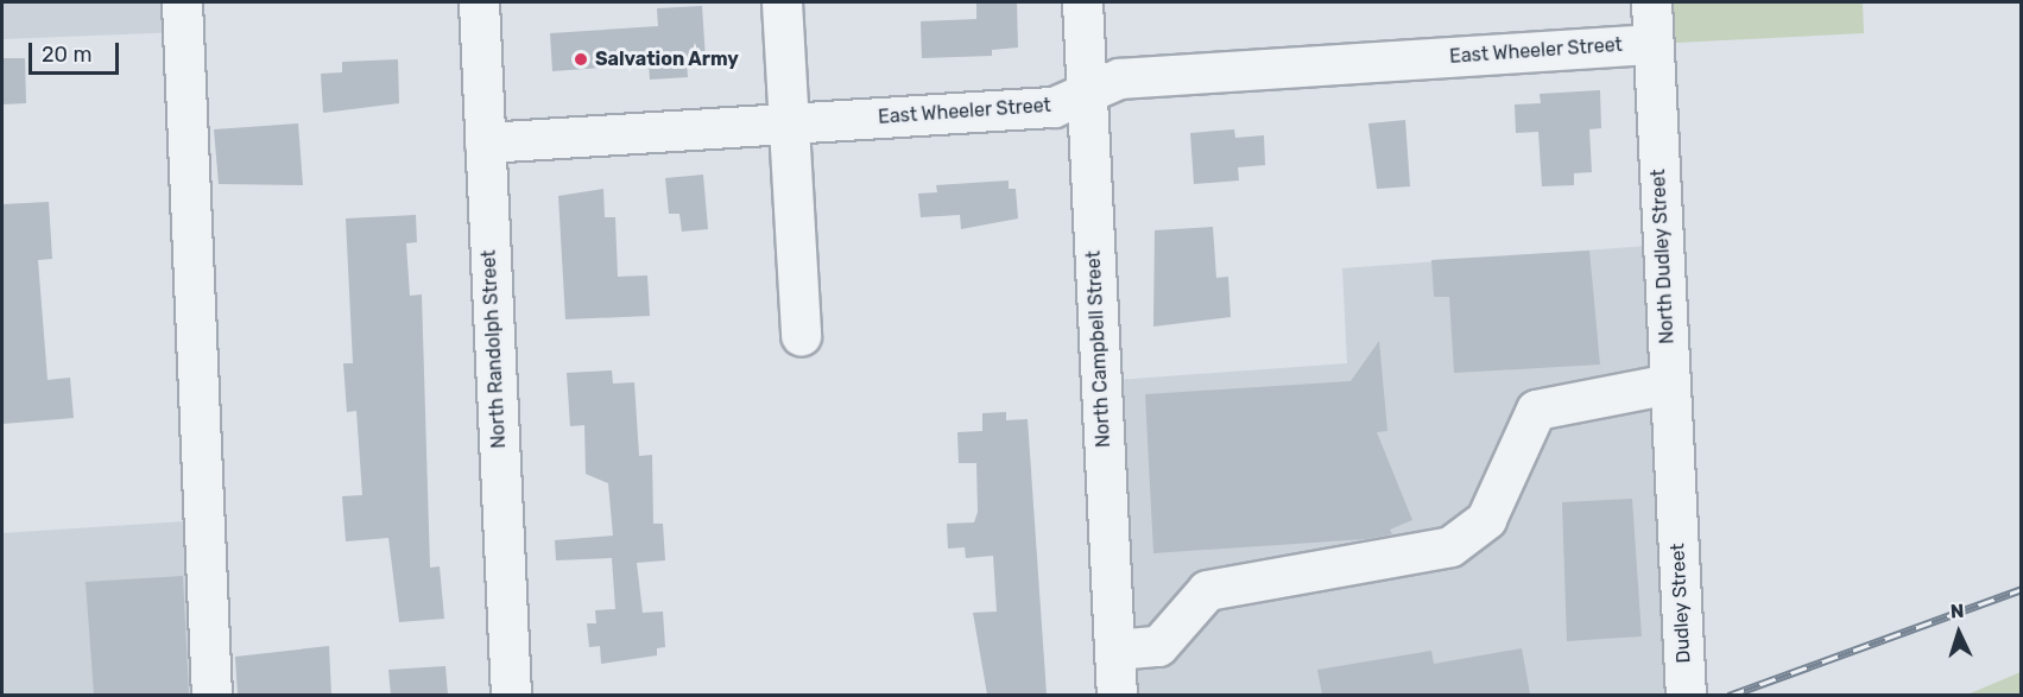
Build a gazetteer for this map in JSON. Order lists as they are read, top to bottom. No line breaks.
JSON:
{"streets":{"street":["East Wheeler Street","North Dudley Street","North Randolph Street","North Campbell Street","Dudley Street"]},"crossings":[["East Wheeler Street","North Dudley Street"],["East Wheeler Street","North Randolph Street"],["East Wheeler Street","North Campbell Street"],["North Dudley Street","Dudley Street"]],"places":["Salvation Army"],"scale_bar":"20 m","north":"top"}
